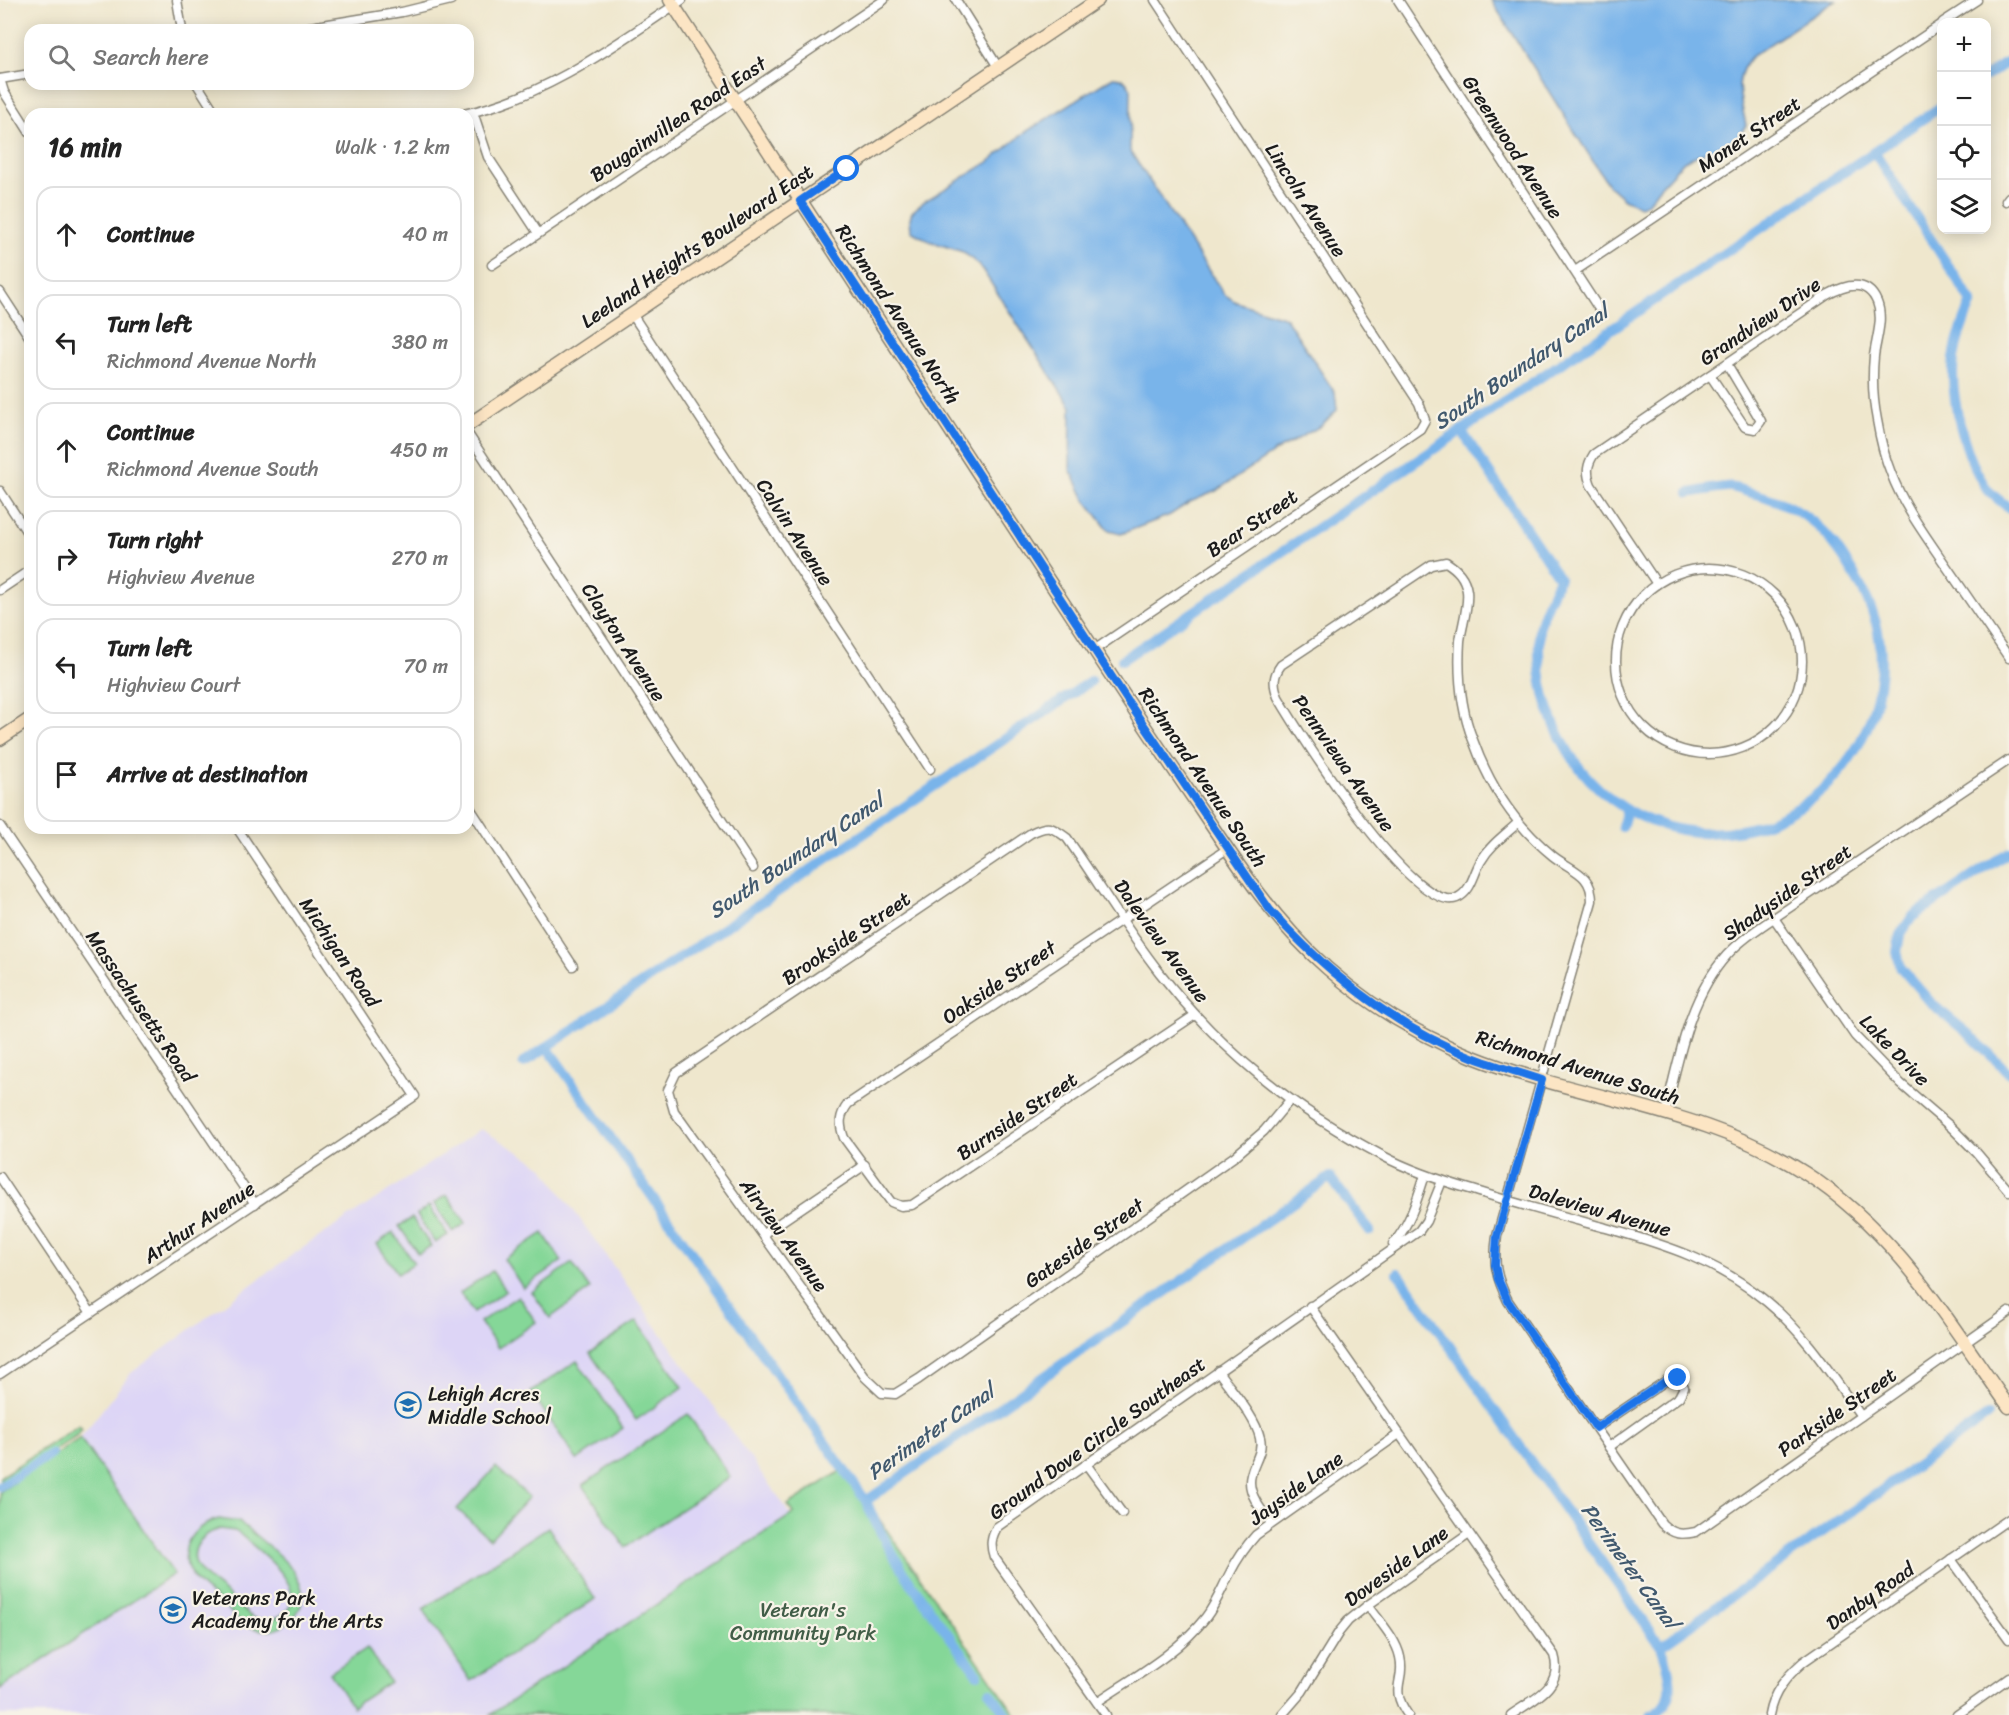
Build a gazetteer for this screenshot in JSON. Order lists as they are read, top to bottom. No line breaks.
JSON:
{"streets":{"street":["Bougainvillea Road East","Monet Street","Greenwood Avenue","Lincoln Avenue","Leeland Heights Boulevard East","Richmond Avenue North","Grandview Drive","Bear Street","Calvin Avenue","Clayton Avenue","Pennviewa Avenue","Richmond Avenue South","Shadyside Street","Brookside Street","Daleview Avenue","Michigan Road","Oakside Street","Massachusetts Road","Lake Drive","Burnside Street","Arthur Avenue","Airview Avenue","Gateside Street","Parkside Street","Ground Dove Circle Southeast","Jayside Lane","Doveside Lane","Danby Road"]},"crossings":[["Bougainvillea Road East","Richmond Avenue North"],["Monet Street","Greenwood Avenue"],["Lincoln Avenue","Bear Street"],["Leeland Heights Boulevard East","Richmond Avenue North"],["Leeland Heights Boulevard East","Calvin Avenue"],["Richmond Avenue North","Bear Street"],["Richmond Avenue North","Richmond Avenue South"],["Bear Street","Richmond Avenue South"],["Richmond Avenue South","Shadyside Street"],["Richmond Avenue South","Oakside Street"],["Richmond Avenue South","Parkside Street"],["Shadyside Street","Lake Drive"],["Brookside Street","Daleview Avenue"],["Brookside Street","Airview Avenue"],["Daleview Avenue","Oakside Street"],["Daleview Avenue","Burnside Street"],["Daleview Avenue","Gateside Street"],["Daleview Avenue","Parkside Street"],["Daleview Avenue","Ground Dove Circle Southeast"],["Michigan Road","Arthur Avenue"],["Oakside Street","Burnside Street"],["Massachusetts Road","Arthur Avenue"],["Airview Avenue","Gateside Street"],["Ground Dove Circle Southeast","Jayside Lane"]],"water":["South Boundary Canal","Perimeter Canal"],"parks":["Veteran's Community Park"],"places":{"school or university":["Lehigh Acres Middle School","Veterans Park Academy for the Arts"]},"page":{"map_buttons":["+","−"],"search":"Search here","heading":["16 min","Walk · 1.2 km"],"list":[["Continue","40 m"],["Turn left","Richmond Avenue North","380 m"],["Continue","Richmond Avenue South","450 m"],["Turn right","Highview Avenue","270 m"],["Turn left","Highview Court","70 m"],"Arrive at destination"]}}
